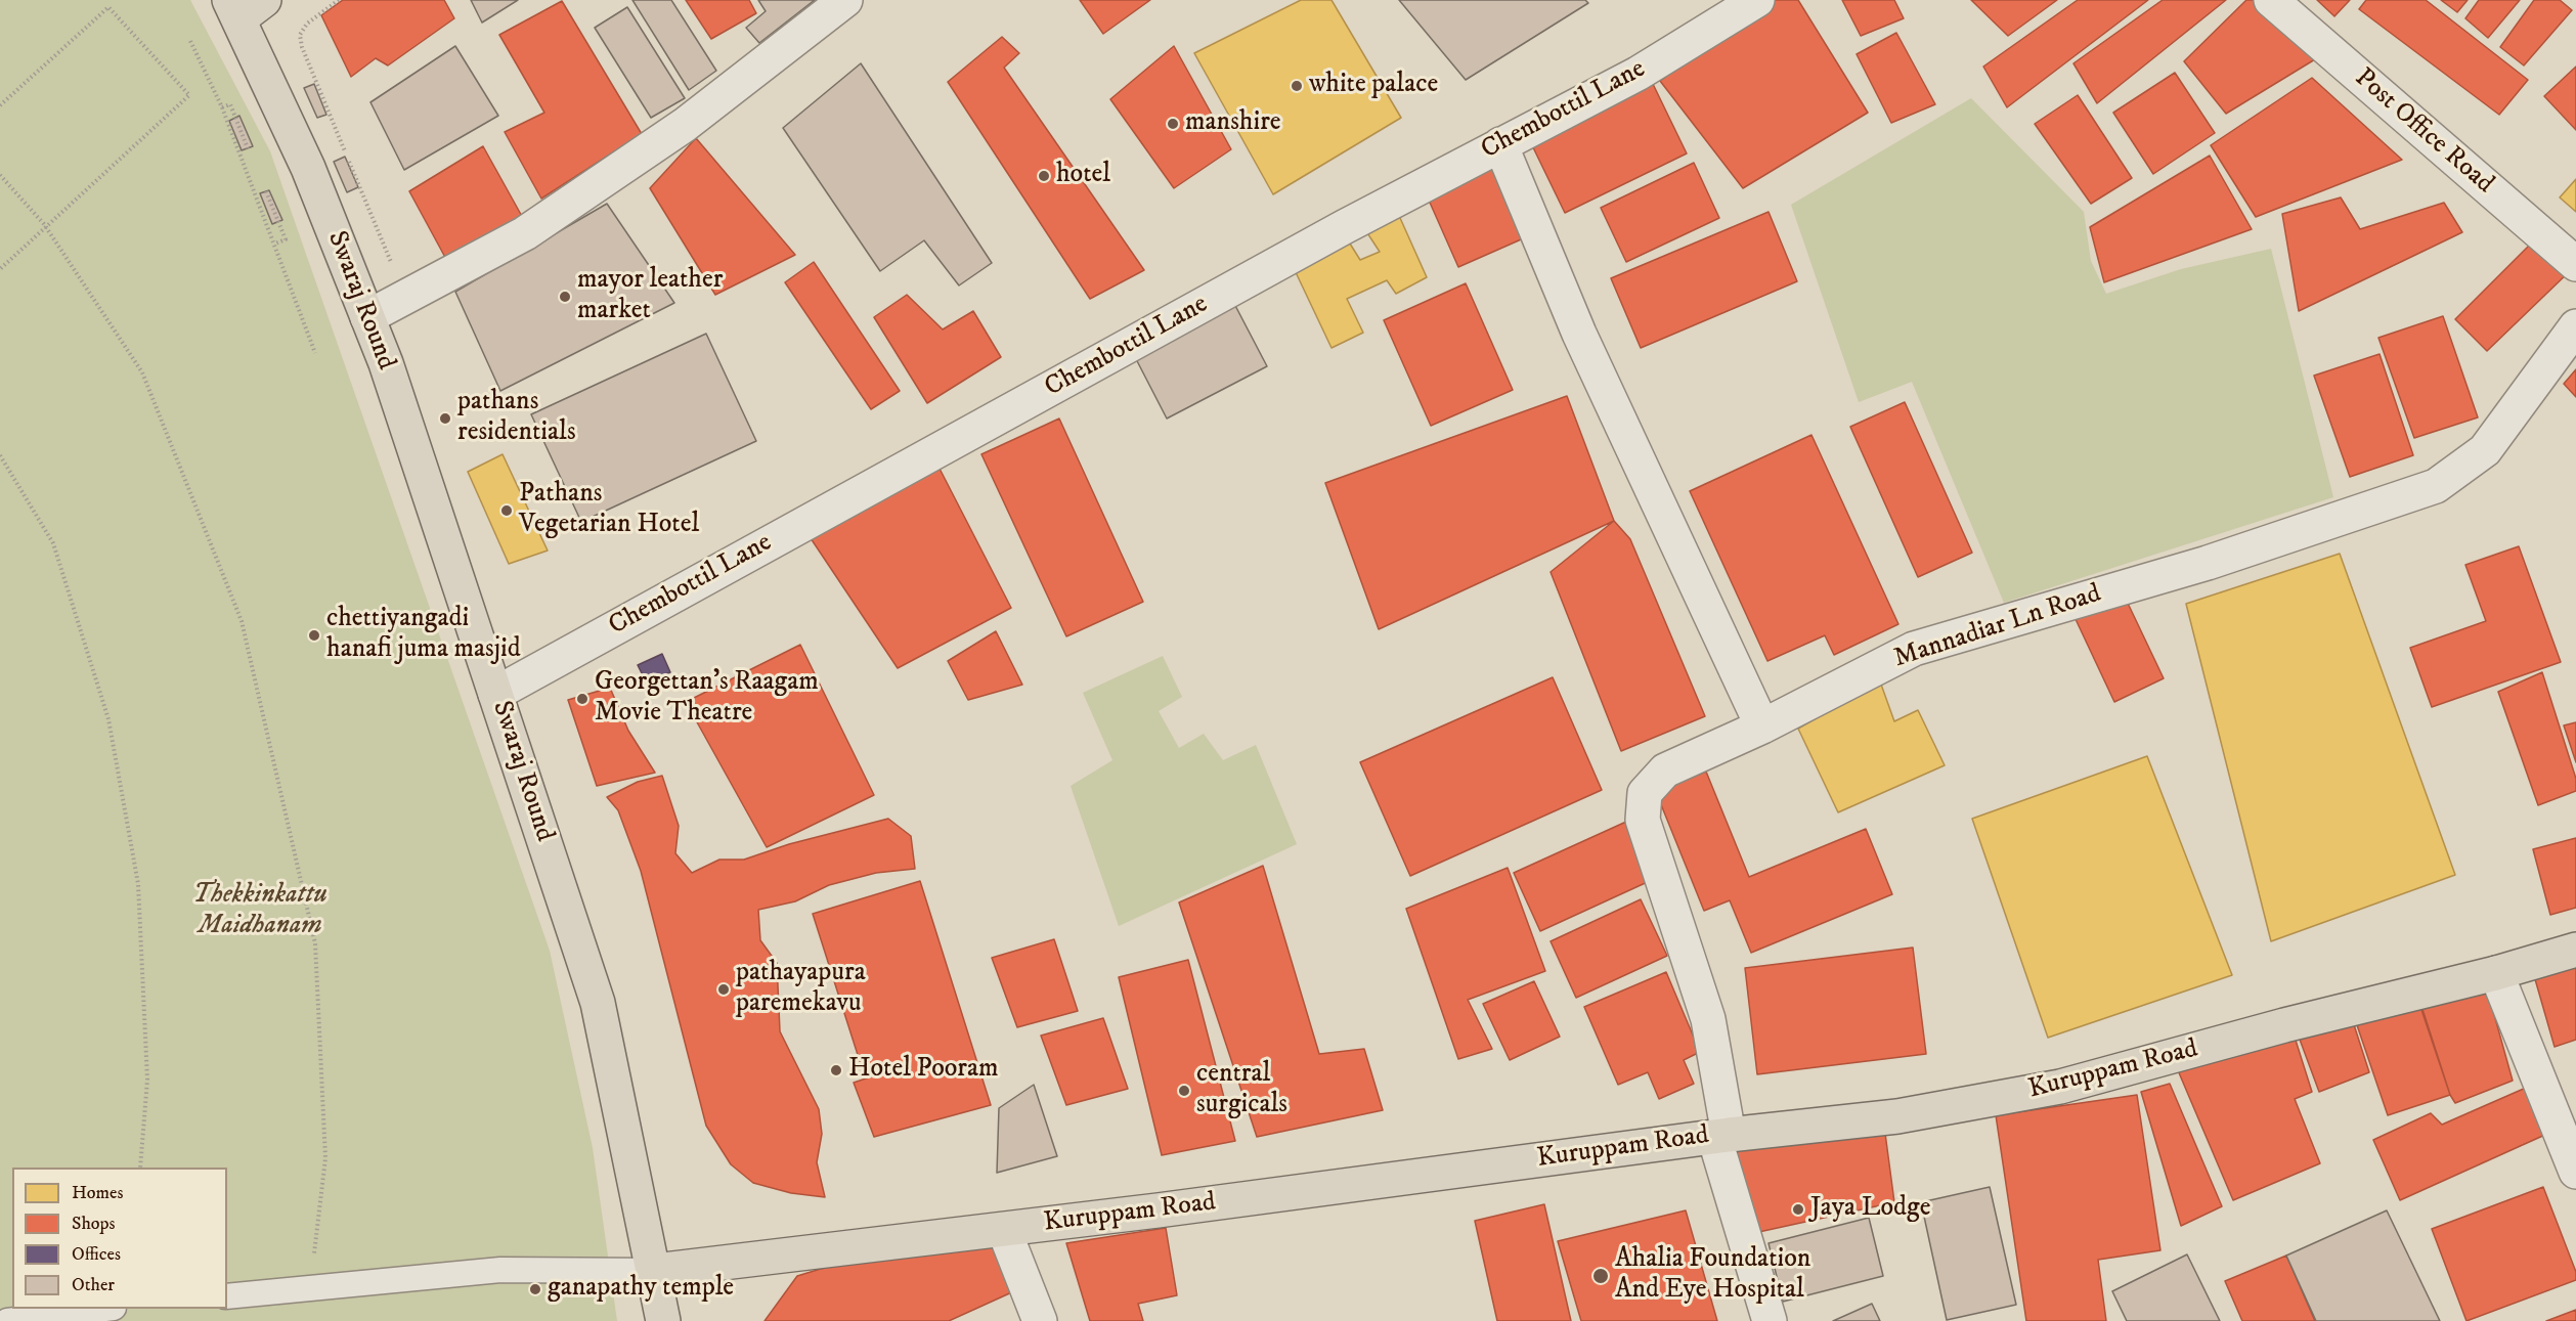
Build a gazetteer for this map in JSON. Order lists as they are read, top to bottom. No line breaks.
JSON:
{"streets":{"main road":["Swaraj Round","Kuruppam Road"],"street":["Chembottil Lane","Post Office Road","Mannadiar Ln Road"]},"crossings":[["Chembottil Lane","Swaraj Round"],["Swaraj Round","Kuruppam Road"],["Mannadiar Ln Road","Kuruppam Road"]],"parks":["Thekkinkattu Maidhanam"],"places":["white palace","manshire","hotel","mayor leather market","pathans residentials","Pathans Vegetarian Hotel","chettiyangadi hanafi juma masjid","Georgettan's Raagam Movie Theatre","pathayapura paremekavu","Hotel Pooram","central surgicals","Jaya Lodge","Ahalia Foundation And Eye Hospital","ganapathy temple"],"legend":["Homes","Shops","Offices","Other"]}
